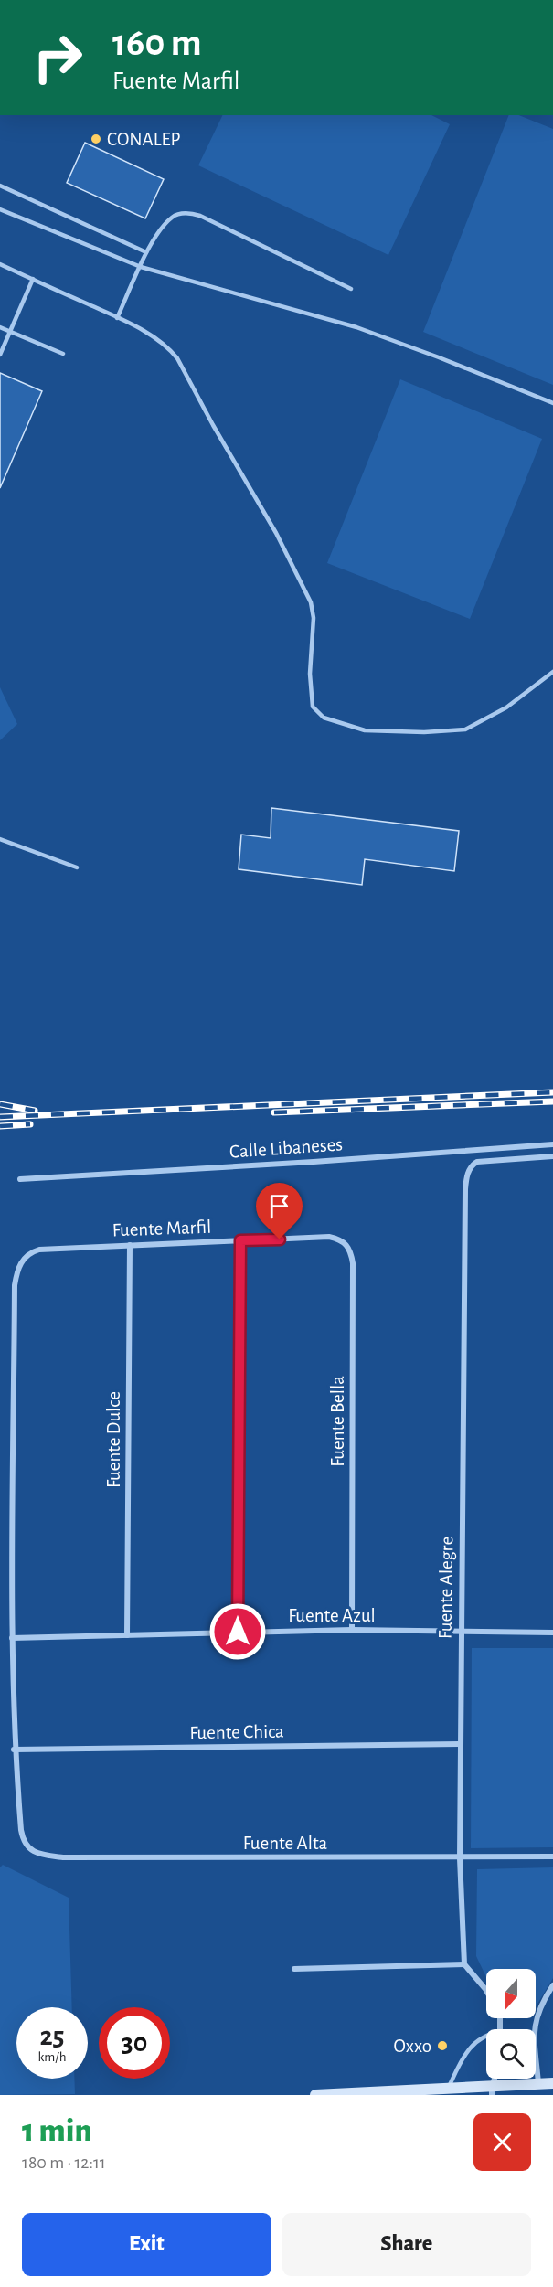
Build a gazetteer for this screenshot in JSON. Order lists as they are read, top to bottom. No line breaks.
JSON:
{"streets":{"street":["Calle Libaneses","Fuente Marfil","Fuente Bella","Fuente Dulce","Fuente Alegre","Fuente Azul","Fuente Chica","Fuente Alta"]},"crossings":[["Fuente Marfil","Fuente Bella"],["Fuente Marfil","Fuente Dulce"],["Fuente Marfil","Fuente Azul"],["Fuente Bella","Fuente Azul"],["Fuente Dulce","Fuente Azul"],["Fuente Alegre","Fuente Azul"],["Fuente Alegre","Fuente Chica"],["Fuente Alegre","Fuente Alta"],["Fuente Chica","Fuente Alta"]],"places":["CONALEP","Oxxo"],"north":"bottom","page":{"turn":["160 m","Fuente Marfil"],"speed":"25 km/h","limit":"30","heading":["1 min","180 m · 12:11"],"buttons":["Exit","Share"]}}
